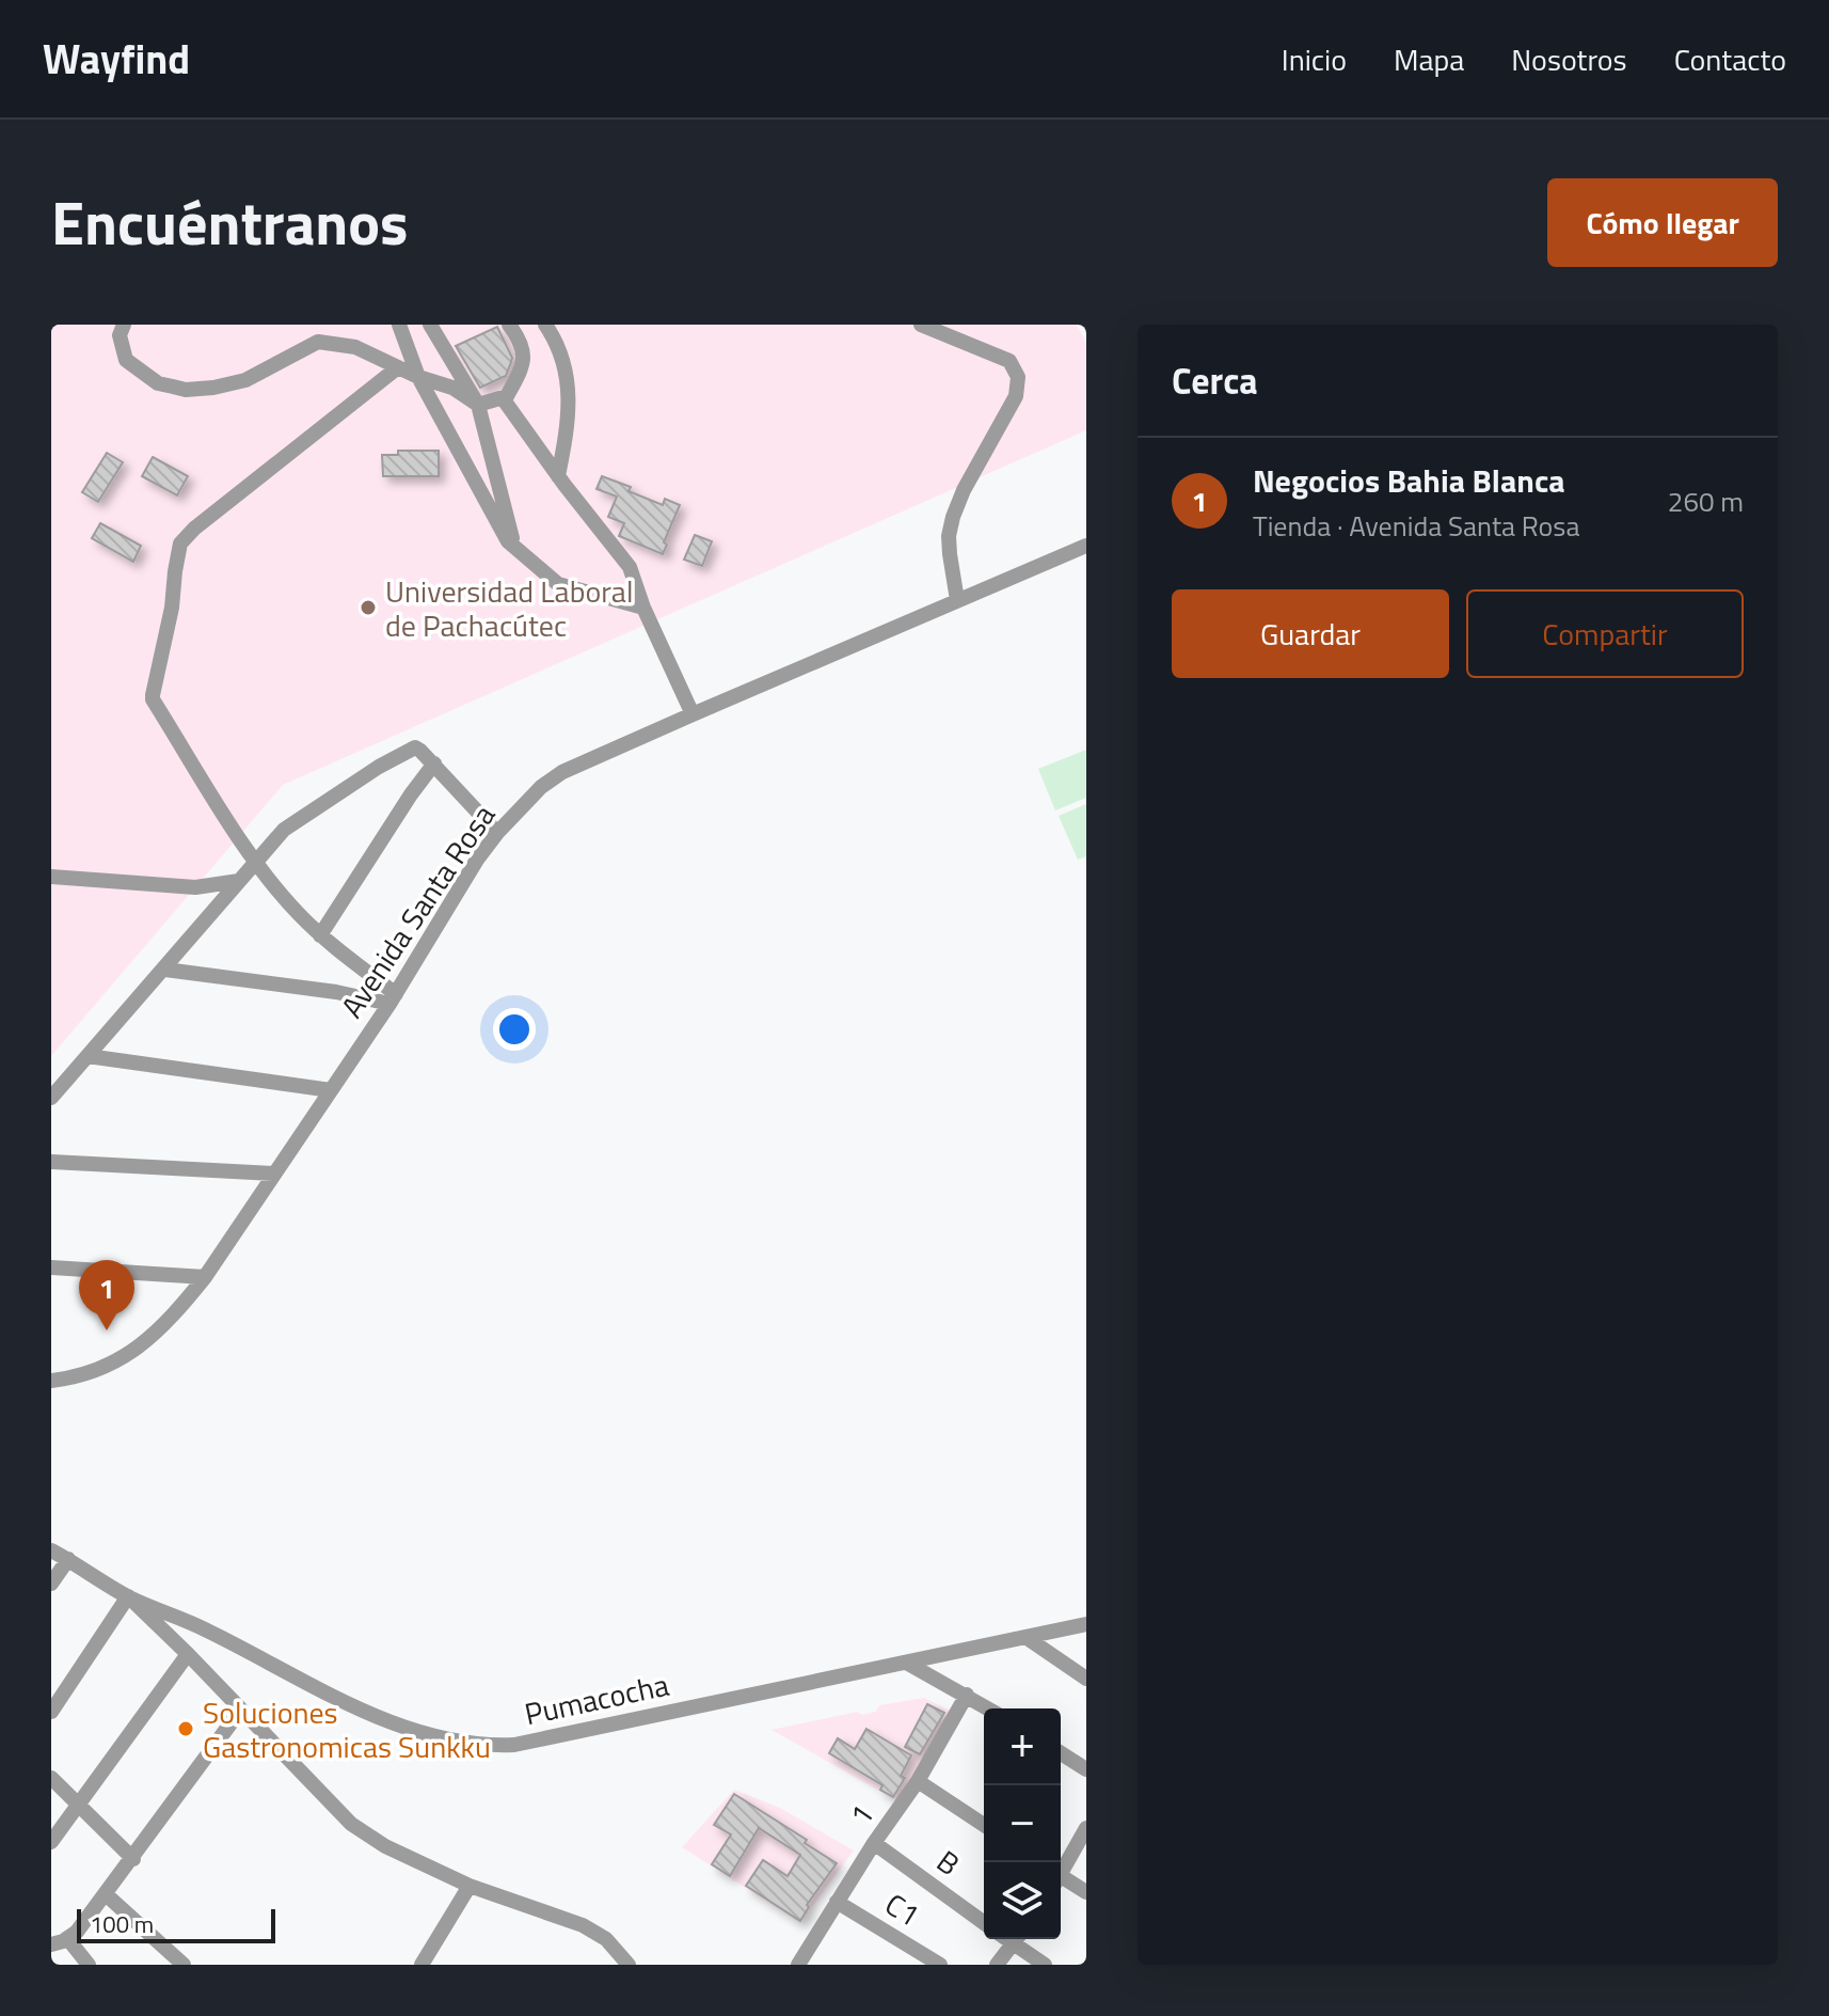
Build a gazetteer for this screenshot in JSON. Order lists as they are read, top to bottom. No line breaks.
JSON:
{"streets":{"street":["Avenida Santa Rosa","Pumacocha","1","B","C1"]},"crossings":[["1","B"],["1","C1"]],"places":["Universidad Laboral de Pachacútec","Soluciones Gastronomicas Sunkku"],"scale_bar":"100 m","page":{"header":"Wayfind","nav":["Inicio","Mapa","Nosotros","Contacto"],"title":"Encuéntranos","buttons":["Cómo llegar",["Guardar","Compartir"]],"heading":"Cerca","list":[{"mark":"1","name":"Negocios Bahia Blanca","note":"Tienda · Avenida Santa Rosa","value":"260 m"}],"pins":"1","map_buttons":["+","−"],"scale":"100 m"}}
